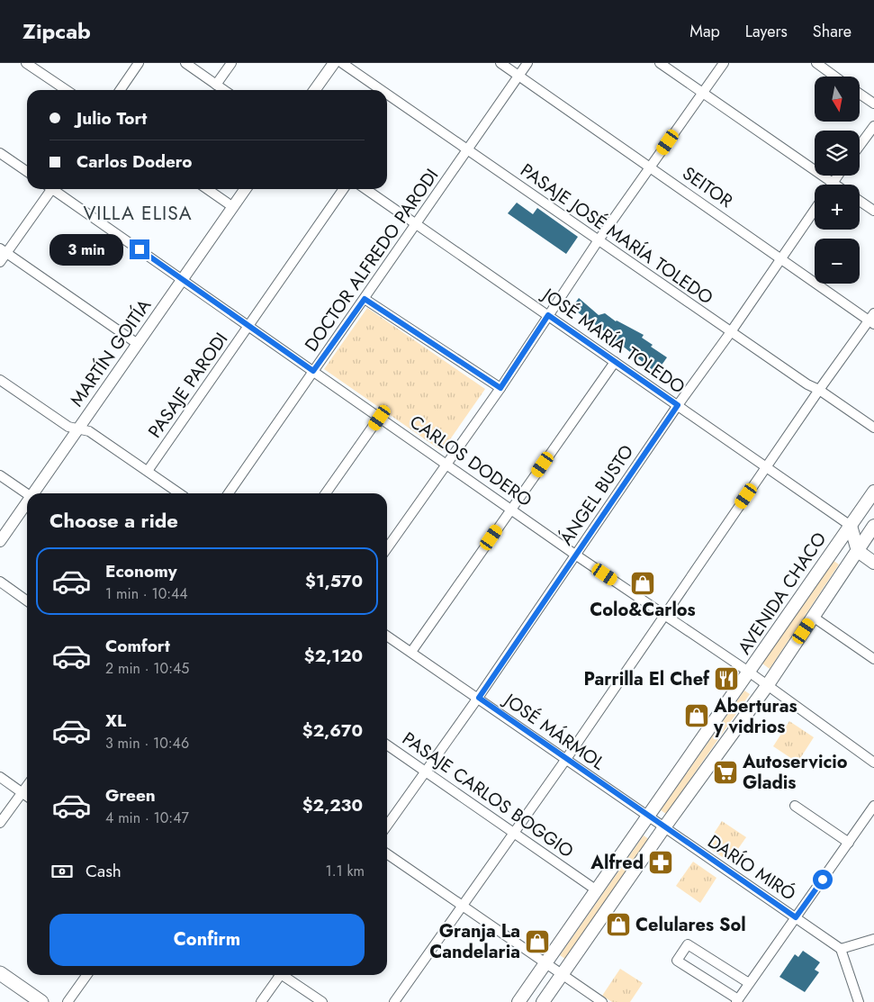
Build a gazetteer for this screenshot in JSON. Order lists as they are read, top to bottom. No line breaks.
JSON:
{"streets":{"main road":["AVENIDA CHACO"],"street":["SEITOR","PASAJE JOSÉ MARÍA TOLEDO","DOCTOR ALFREDO PARODI","JOSÉ MARÍA TOLEDO","MARTÍN GOITÍA","PASAJE PARODI","CARLOS DODERO","ÁNGEL BUSTO","JOSÉ MÁRMOL","PASAJE CARLOS BOGGIO","DARÍO MIRÓ"]},"crossings":[["SEITOR","DOCTOR ALFREDO PARODI"],["SEITOR","ÁNGEL BUSTO"],["PASAJE JOSÉ MARÍA TOLEDO","DOCTOR ALFREDO PARODI"],["PASAJE JOSÉ MARÍA TOLEDO","ÁNGEL BUSTO"],["DOCTOR ALFREDO PARODI","JOSÉ MARÍA TOLEDO"],["DOCTOR ALFREDO PARODI","CARLOS DODERO"],["JOSÉ MARÍA TOLEDO","ÁNGEL BUSTO"],["JOSÉ MARÍA TOLEDO","AVENIDA CHACO"],["MARTÍN GOITÍA","CARLOS DODERO"],["PASAJE PARODI","CARLOS DODERO"],["CARLOS DODERO","ÁNGEL BUSTO"],["CARLOS DODERO","AVENIDA CHACO"],["ÁNGEL BUSTO","JOSÉ MÁRMOL"],["ÁNGEL BUSTO","PASAJE CARLOS BOGGIO"],["AVENIDA CHACO","JOSÉ MÁRMOL"],["AVENIDA CHACO","PASAJE CARLOS BOGGIO"],["JOSÉ MÁRMOL","DARÍO MIRÓ"]],"districts":["VILLA ELISA"],"places":{"shop":["Colo&Carlos","Aberturas y vidrios","Celulares Sol","Granja La Candelaria"],"restaurant":["Parrilla El Chef"],"supermarket":["Autoservicio Gladis"],"pharmacy":["Alfred"]},"north":"bottom","page":{"header":"Zipcab","nav":["Map","Layers","Share"],"map_buttons":["+","−"],"banner":["Julio Tort","Carlos Dodero"],"bubble":"3 min","heading":"Choose a ride","list":[{"name":"Economy","note":"1 min · 10:44","value":"$1,570"},{"name":"Comfort","note":"2 min · 10:45","value":"$2,120"},{"name":"XL","note":"3 min · 10:46","value":"$2,670"},{"name":"Green","note":"4 min · 10:47","value":"$2,230"}],"pay":["Cash","1.1 km"],"buttons":"Confirm"}}
